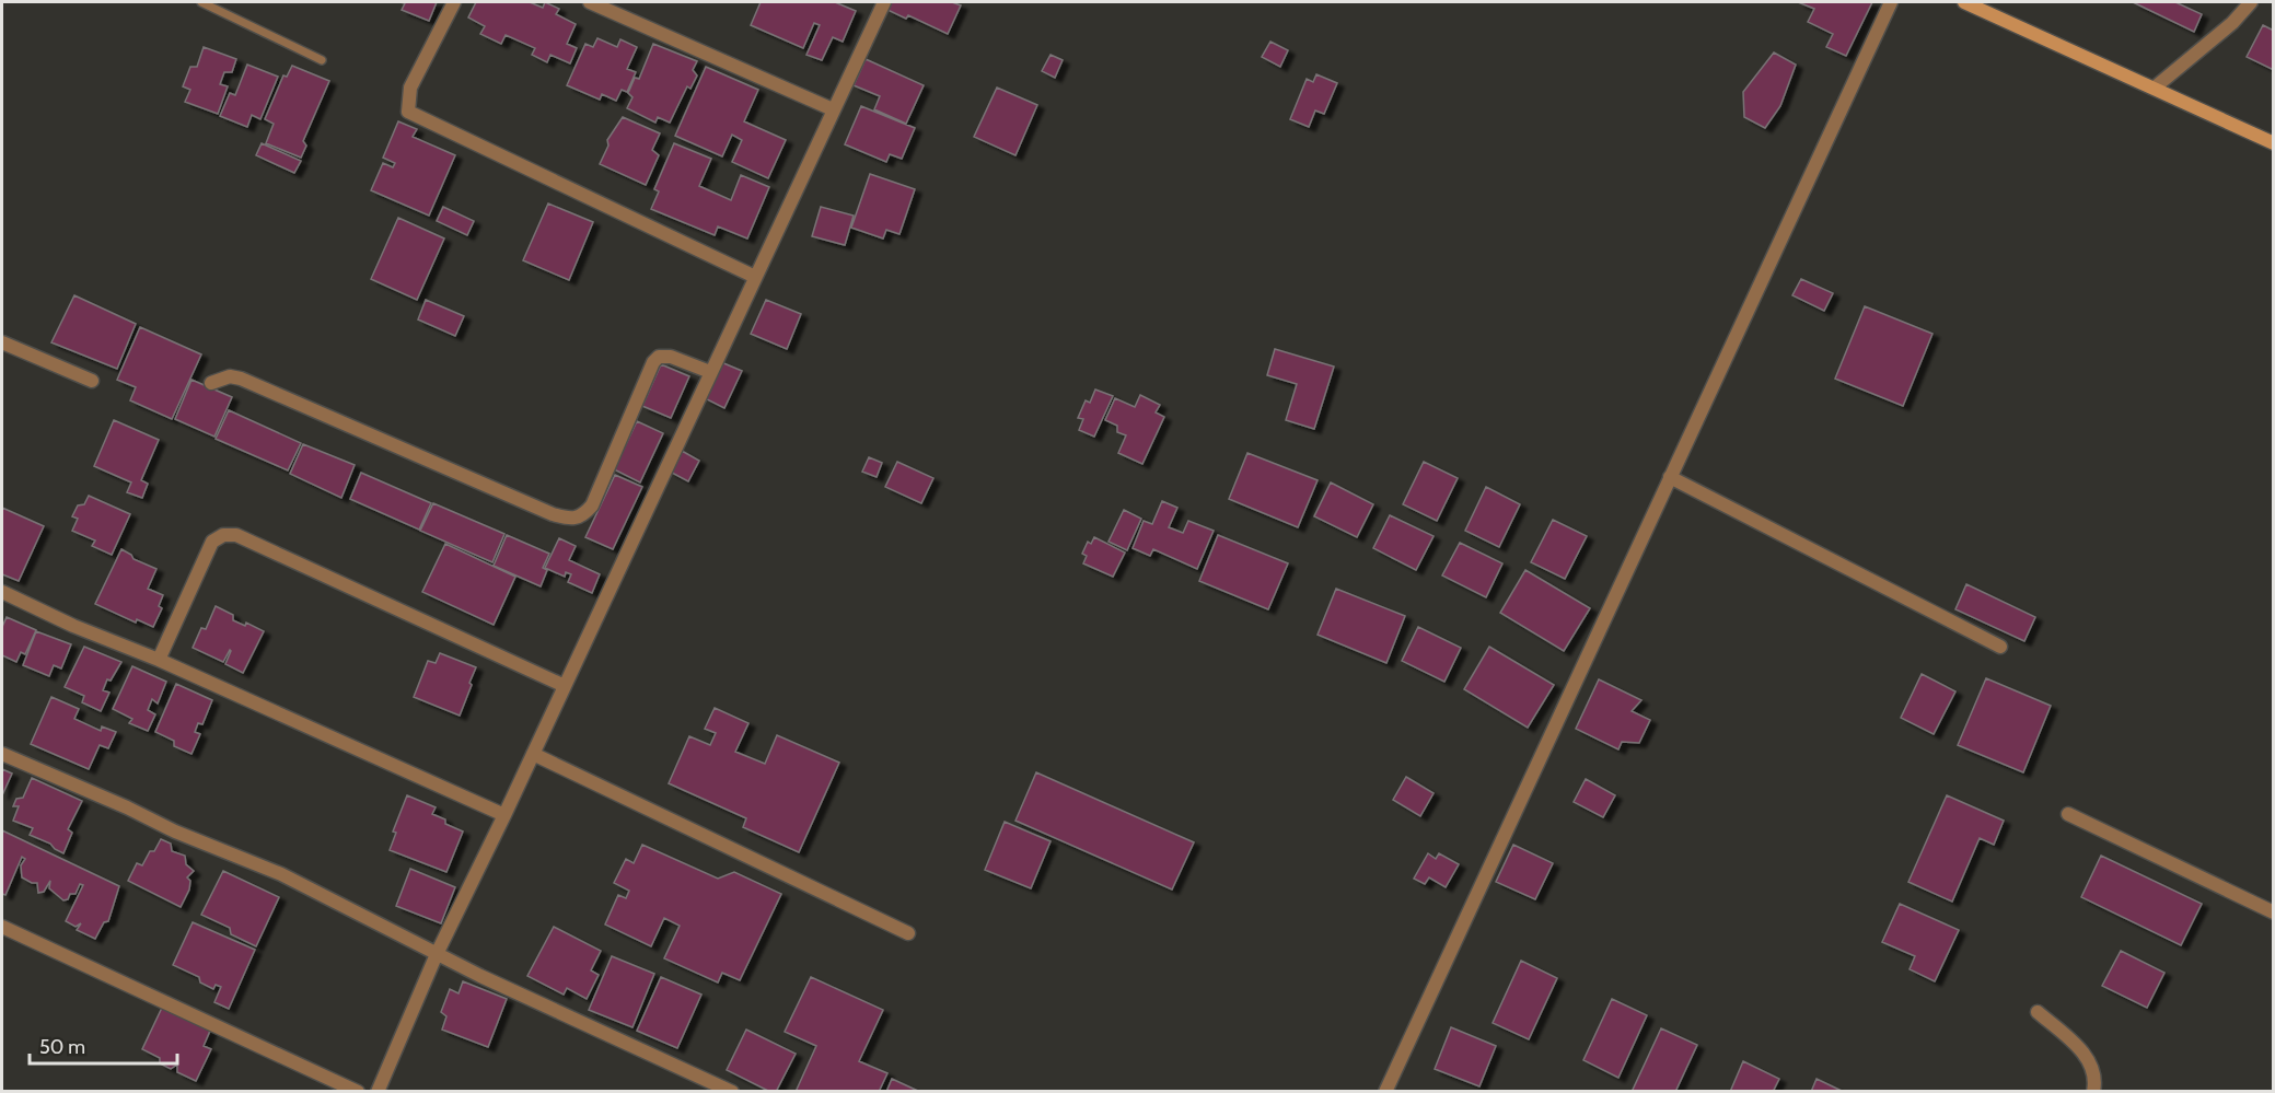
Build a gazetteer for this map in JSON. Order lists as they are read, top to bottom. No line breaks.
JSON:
{"scale_bar":"50 m"}
